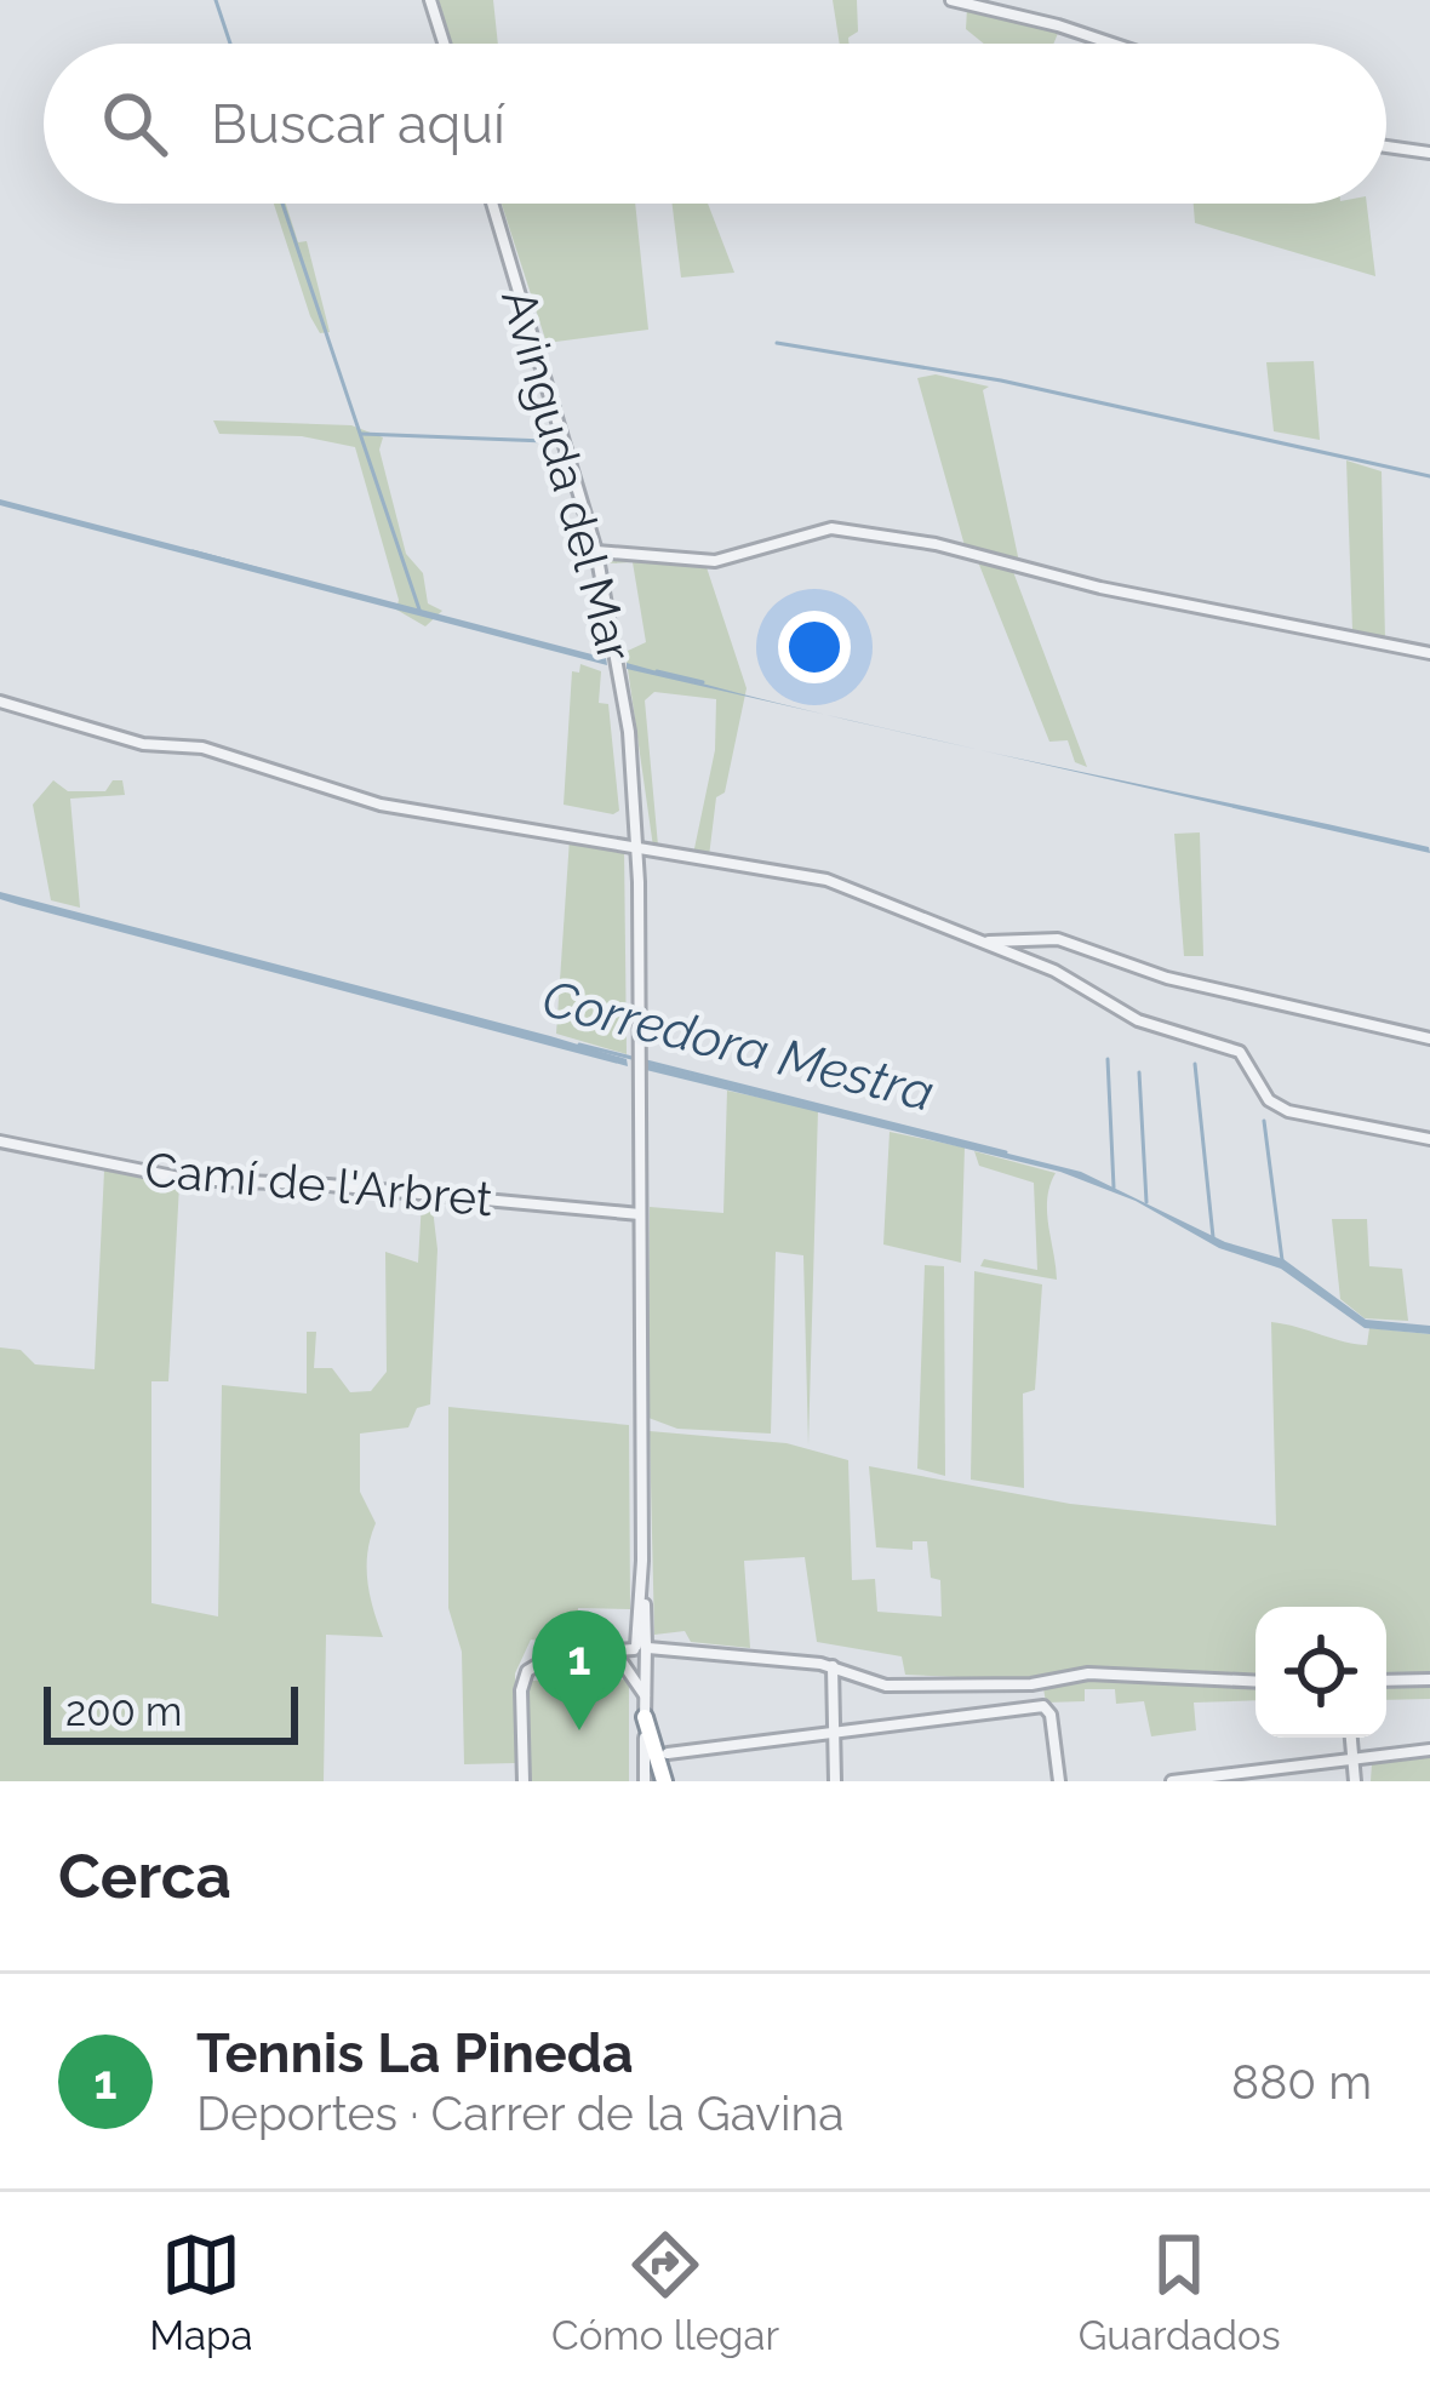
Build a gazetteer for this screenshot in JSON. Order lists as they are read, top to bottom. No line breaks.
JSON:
{"streets":{"street":["Avinguda del Mar","Camí de l'Arbret"]},"crossings":[["Avinguda del Mar","Camí de l'Arbret"]],"water":["Corredora Mestra"],"scale_bar":"200 m","page":{"search":"Buscar aquí","pins":"1","scale":"200 m","heading":"Cerca","list":[{"mark":"1","name":"Tennis La Pineda","note":"Deportes · Carrer de la Gavina","value":"880 m"}],"nav":["Mapa","Cómo llegar","Guardados"]}}
